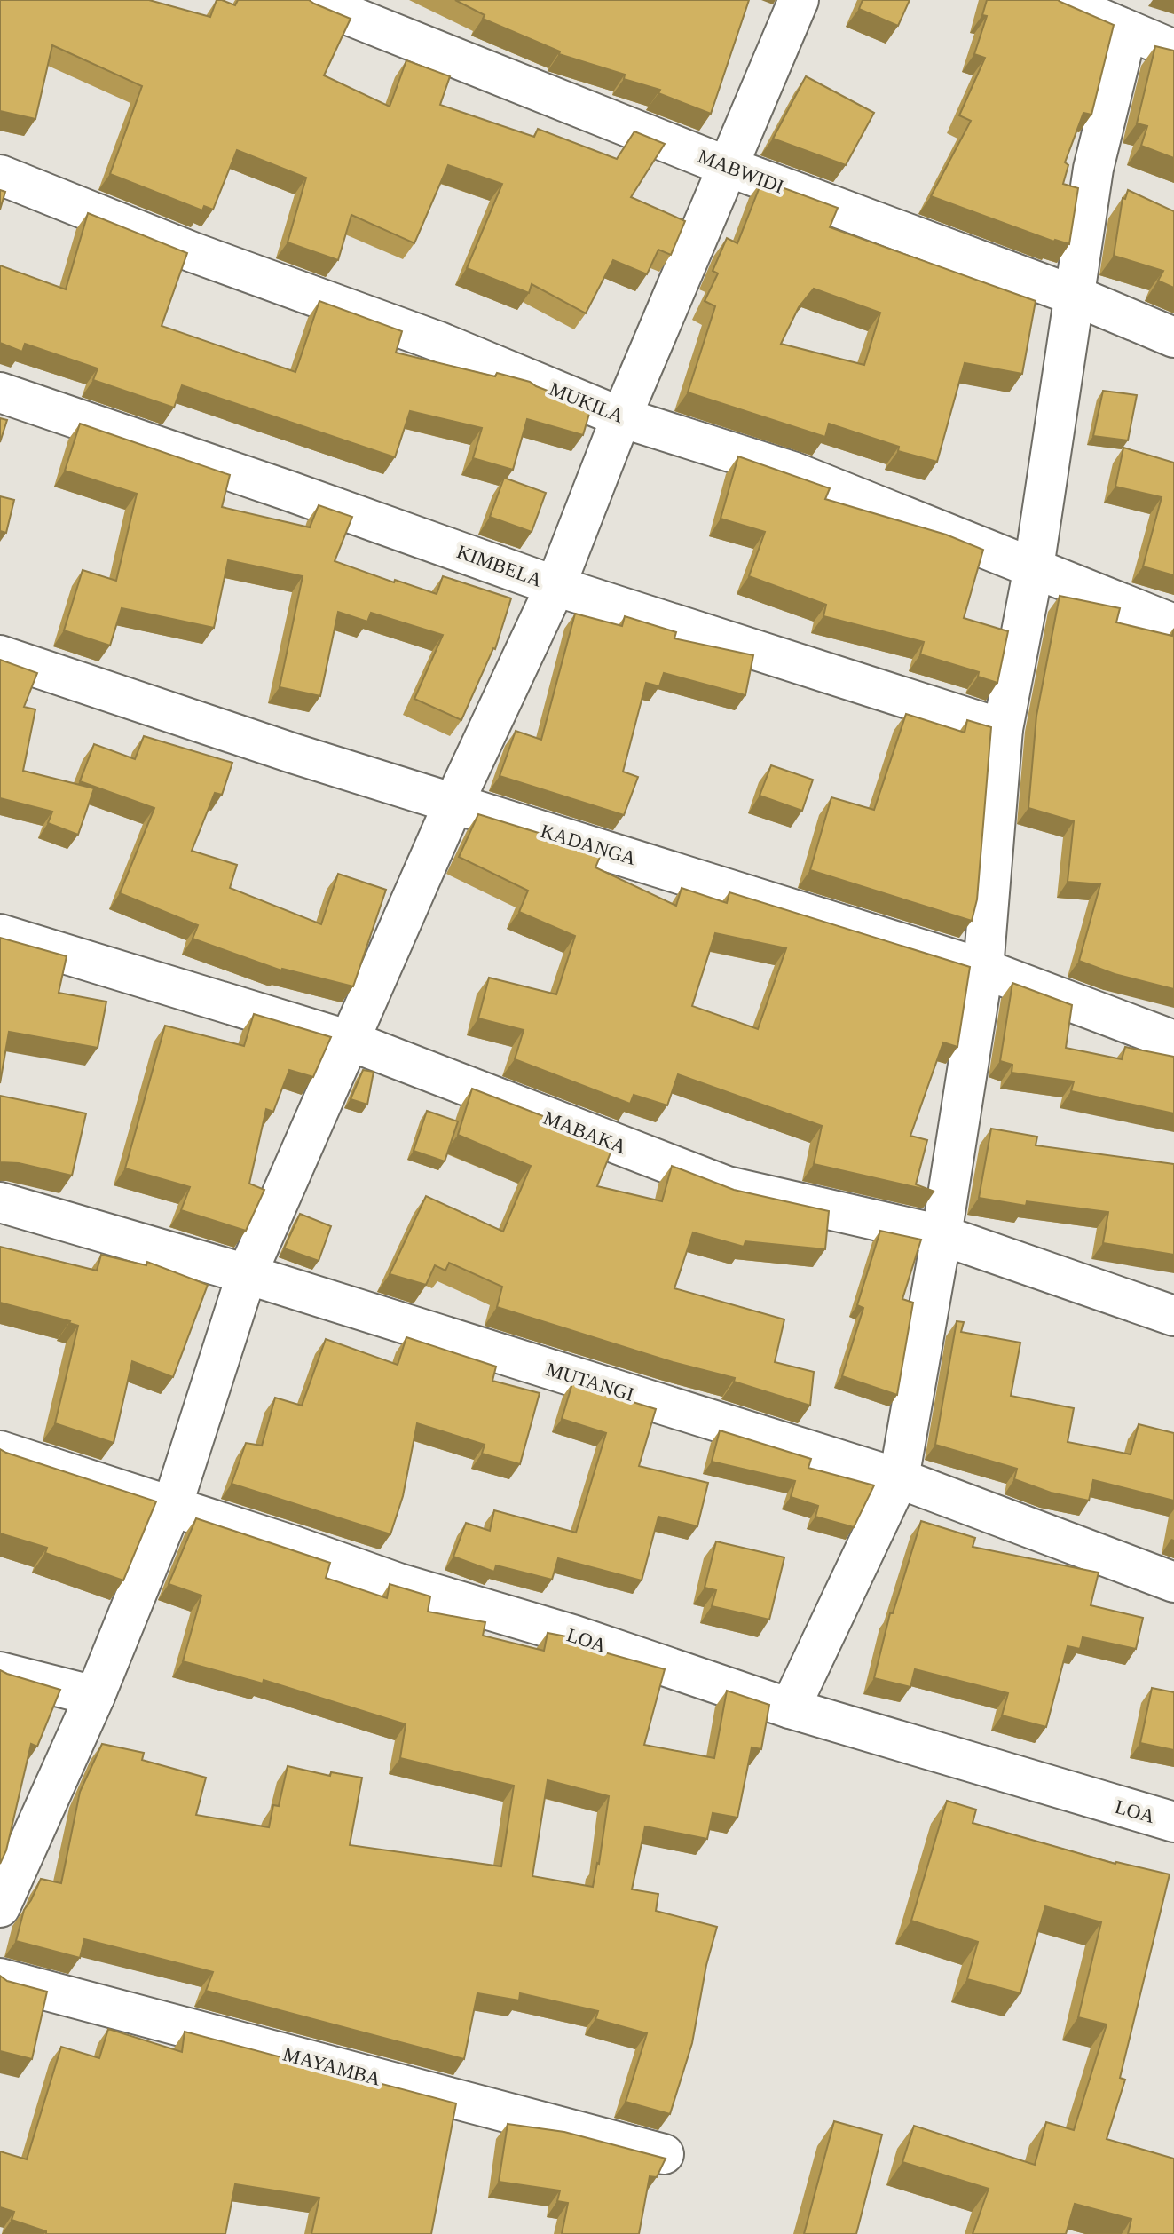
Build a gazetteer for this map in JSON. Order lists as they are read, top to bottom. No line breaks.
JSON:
{"streets":{"street":["MABWIDI","MUKILA","KIMBELA","KADANGA","MABAKA","MUTANGI","LOA","MAYAMBA"]}}
